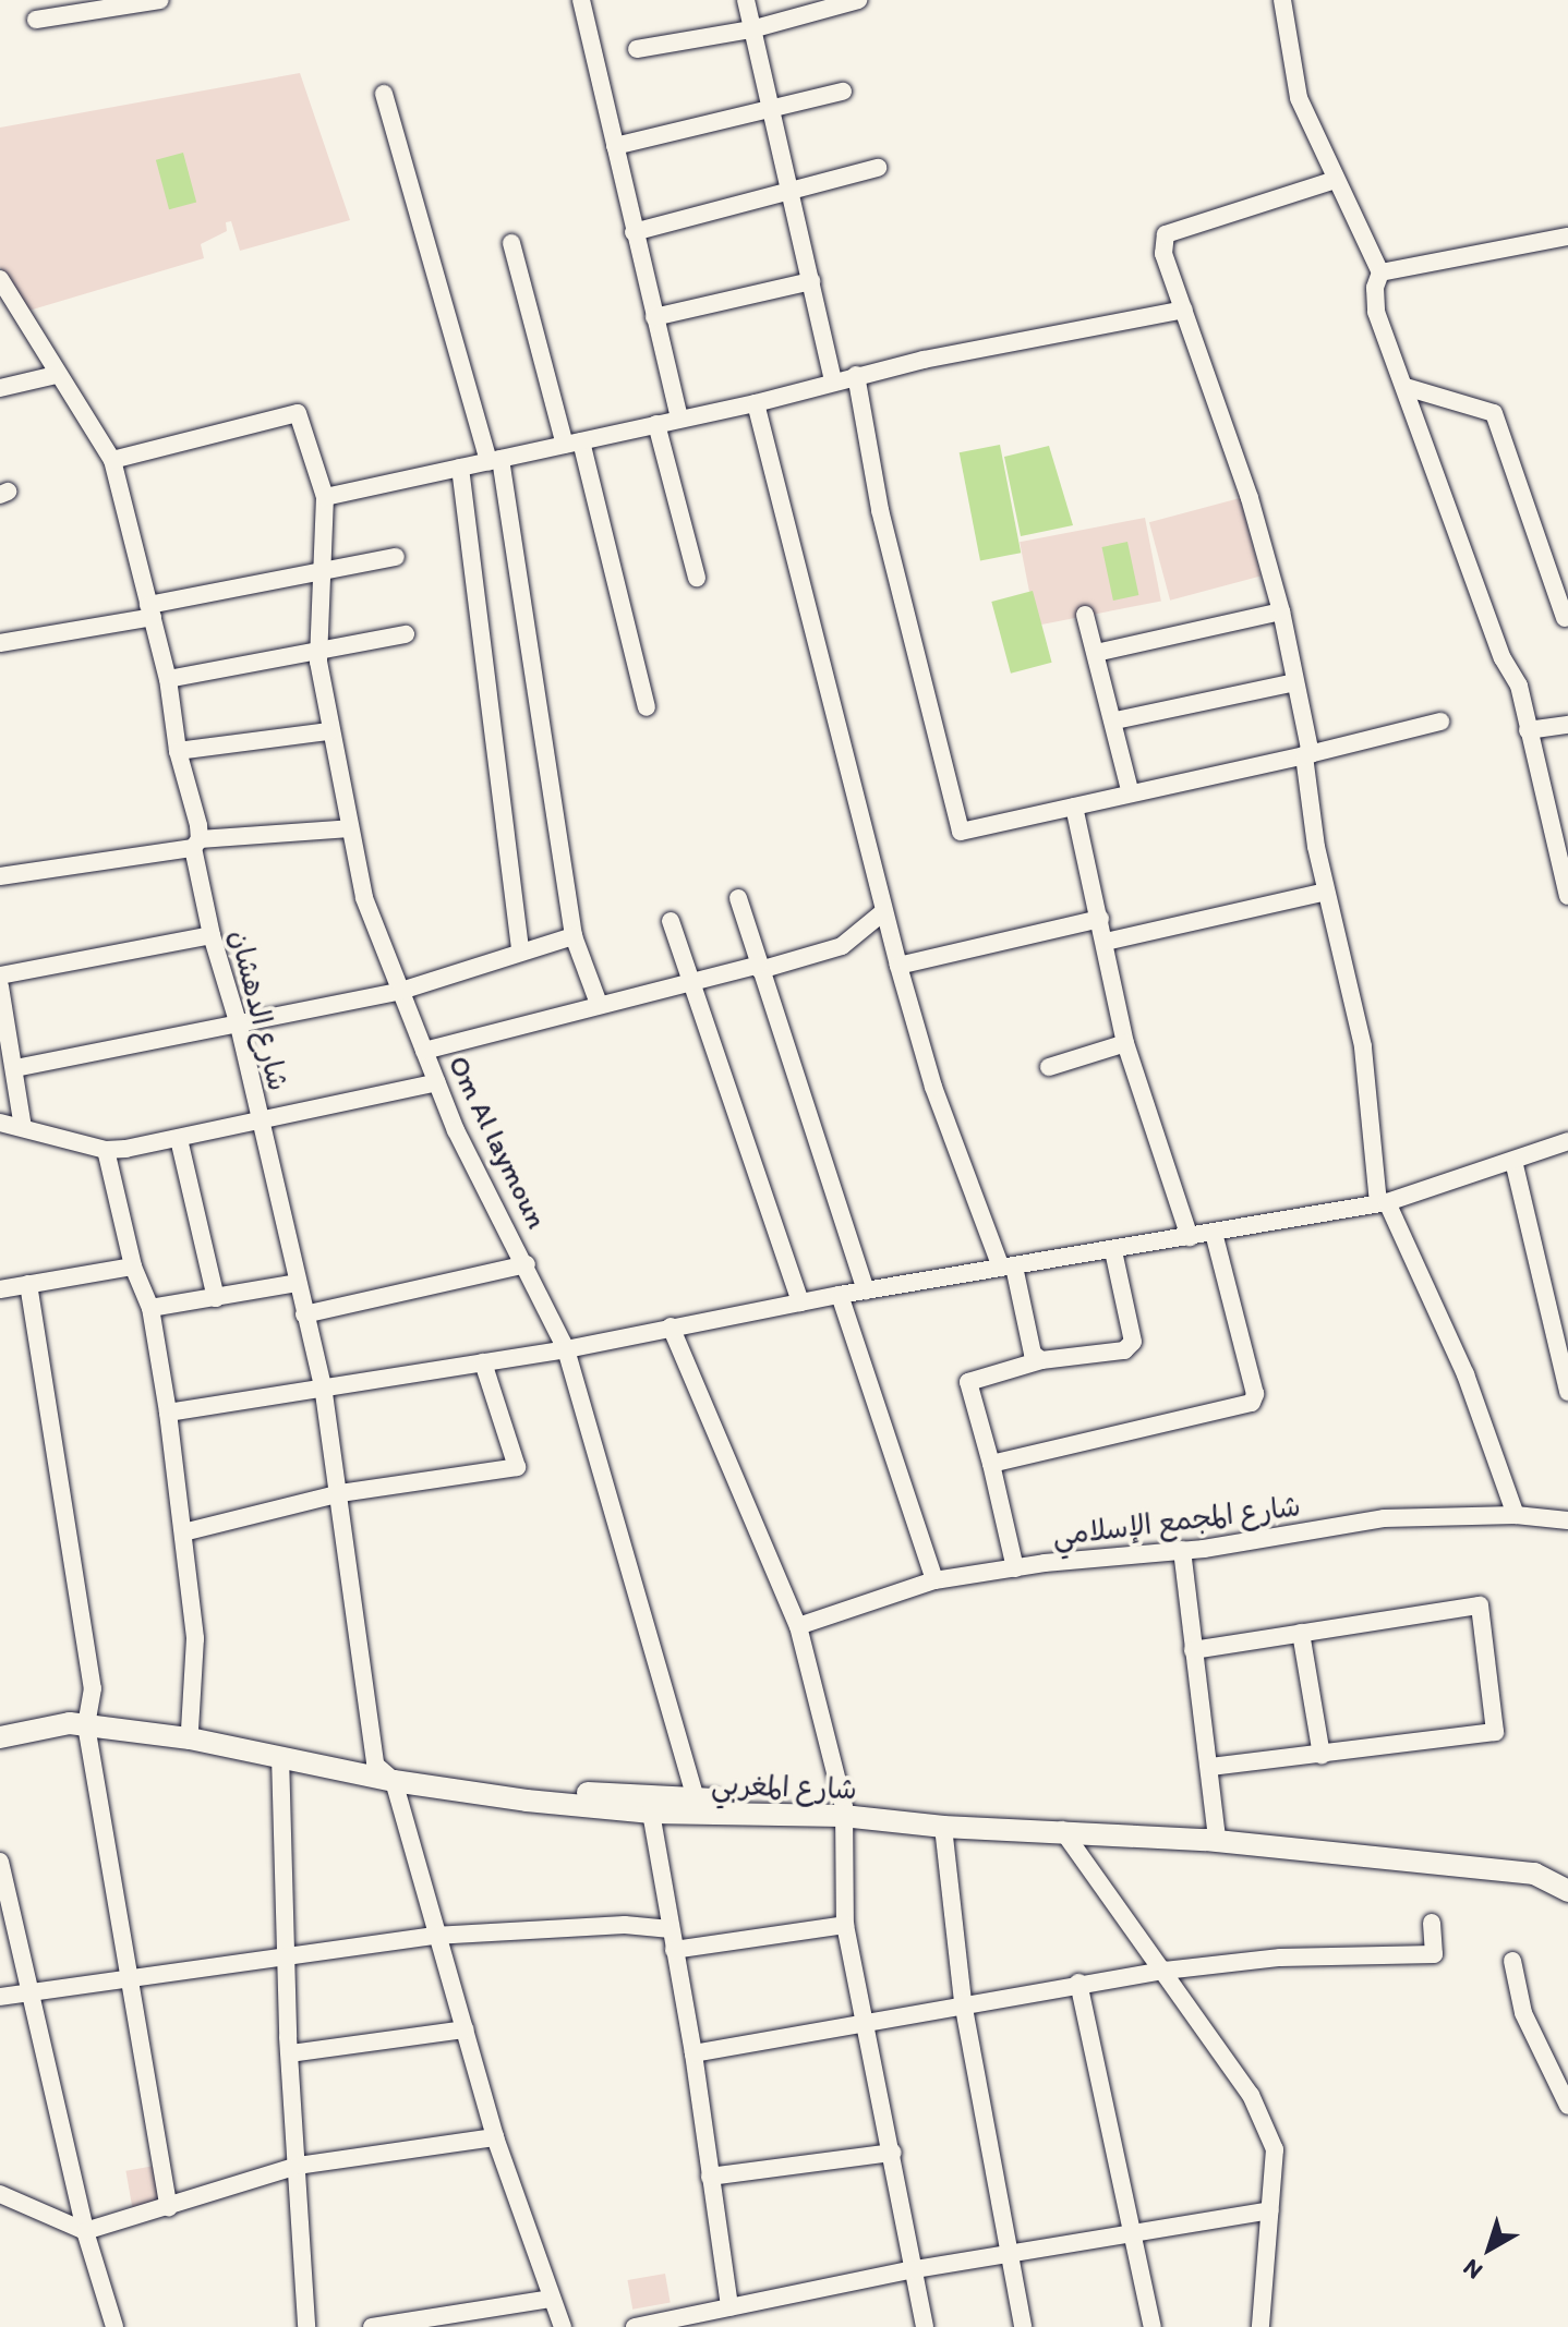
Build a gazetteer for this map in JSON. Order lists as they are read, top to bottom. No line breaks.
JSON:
{"streets":{"main road":["شارع المغربي"],"street":["شارع الدهشان","Om Al laymoun","شارع المجمع الإسلامي"]},"crossings":[["شارع الدهشان","Om Al laymoun"],["شارع الدهشان","شارع المغربي"],["Om Al laymoun","شارع المغربي"]],"north":"bottom left"}
